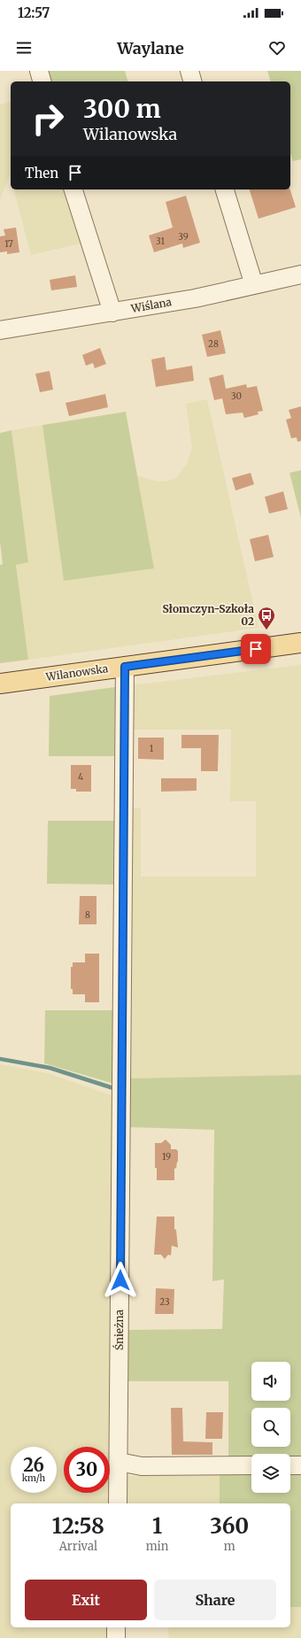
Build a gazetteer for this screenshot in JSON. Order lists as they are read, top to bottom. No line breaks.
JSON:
{"streets":{"main road":["Wilanowska"],"street":["Wiślana","Śnieżna"]},"crossings":[["Wilanowska","Śnieżna"]],"places":{"bus stop":["Słomczyn-Szkoła 02"]},"house_numbers":["39","31","17","28","30","1","4","8","19","23"],"page":{"status":"12:57","header":"Waylane","turn":["300 m","Wilanowska"],"then":"Then","speed":"26 km/h","limit":"30","eta":["12:58","Arrival","1","min","360","m"],"buttons":["Exit","Share"]}}
